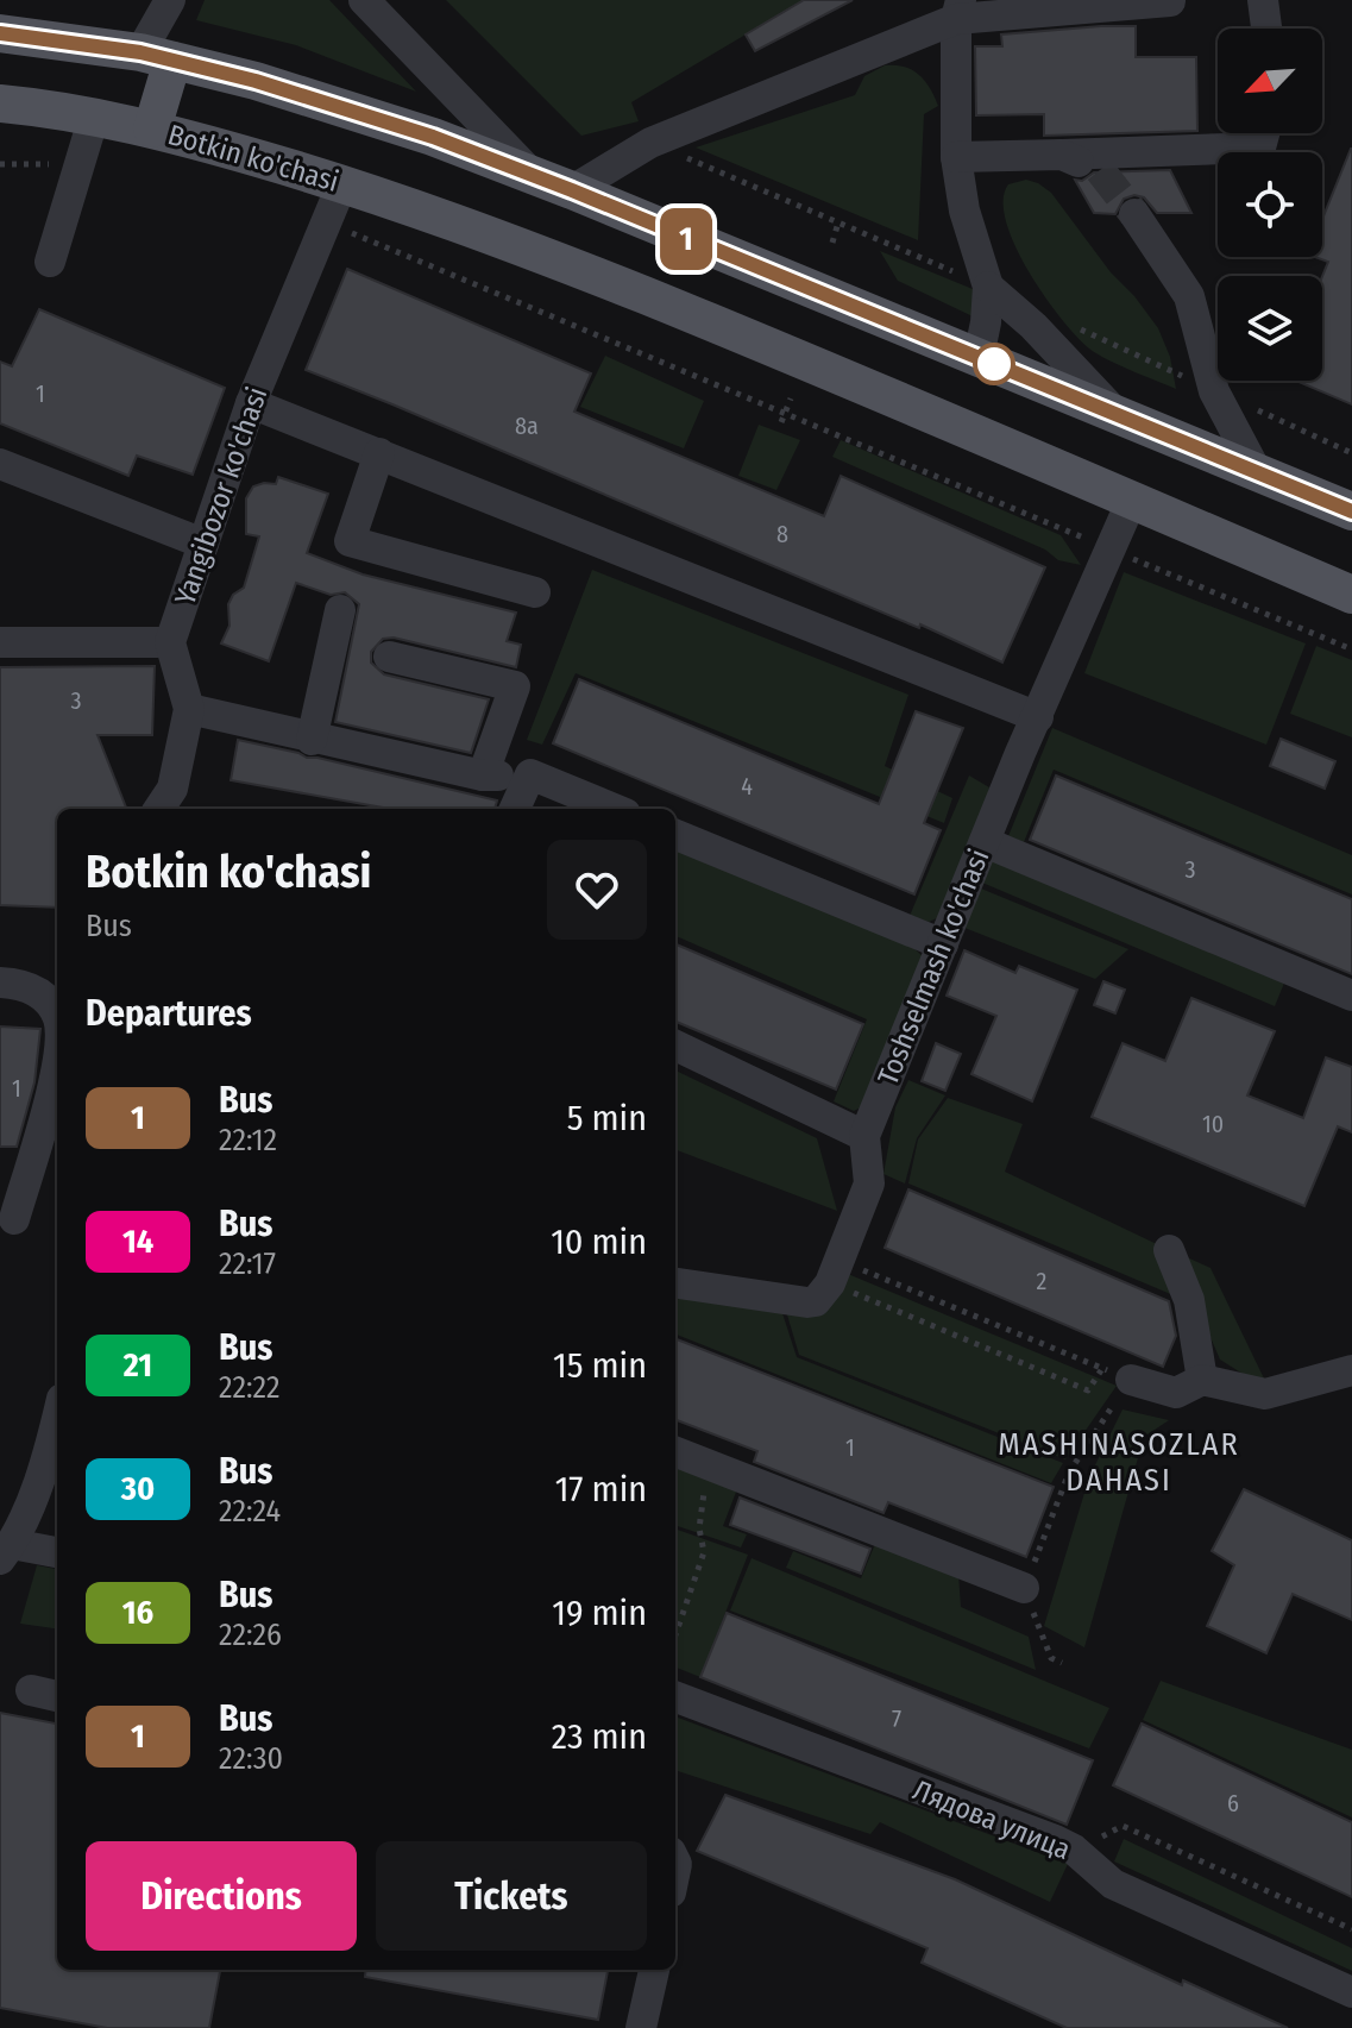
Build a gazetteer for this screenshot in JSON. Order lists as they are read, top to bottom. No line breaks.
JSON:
{"streets":{"main road":["Botkin ko'chasi"],"street":["Yangibozor ko'chasi","Toshselmash ko'chasi","Лядова улица"]},"crossings":[["Botkin ko'chasi","Yangibozor ko'chasi"],["Botkin ko'chasi","Toshselmash ko'chasi"]],"districts":["MASHINASOZLAR DAHASI"],"lines":["bus line 1"],"house_numbers":["1","8a","8","3","4","3","1","10","2","1","7","6"],"north":"bottom left","page":{"on_map":"1","heading":[["Botkin ko'chasi","Bus"],"Departures"],"list":[{"mark":"1","name":"Bus","note":"22:12","value":"5 min"},{"mark":"14","name":"Bus","note":"22:17","value":"10 min"},{"mark":"21","name":"Bus","note":"22:22","value":"15 min"},{"mark":"30","name":"Bus","note":"22:24","value":"17 min"},{"mark":"16","name":"Bus","note":"22:26","value":"19 min"},{"mark":"1","name":"Bus","note":"22:30","value":"23 min"}],"buttons":["Directions","Tickets"]}}
